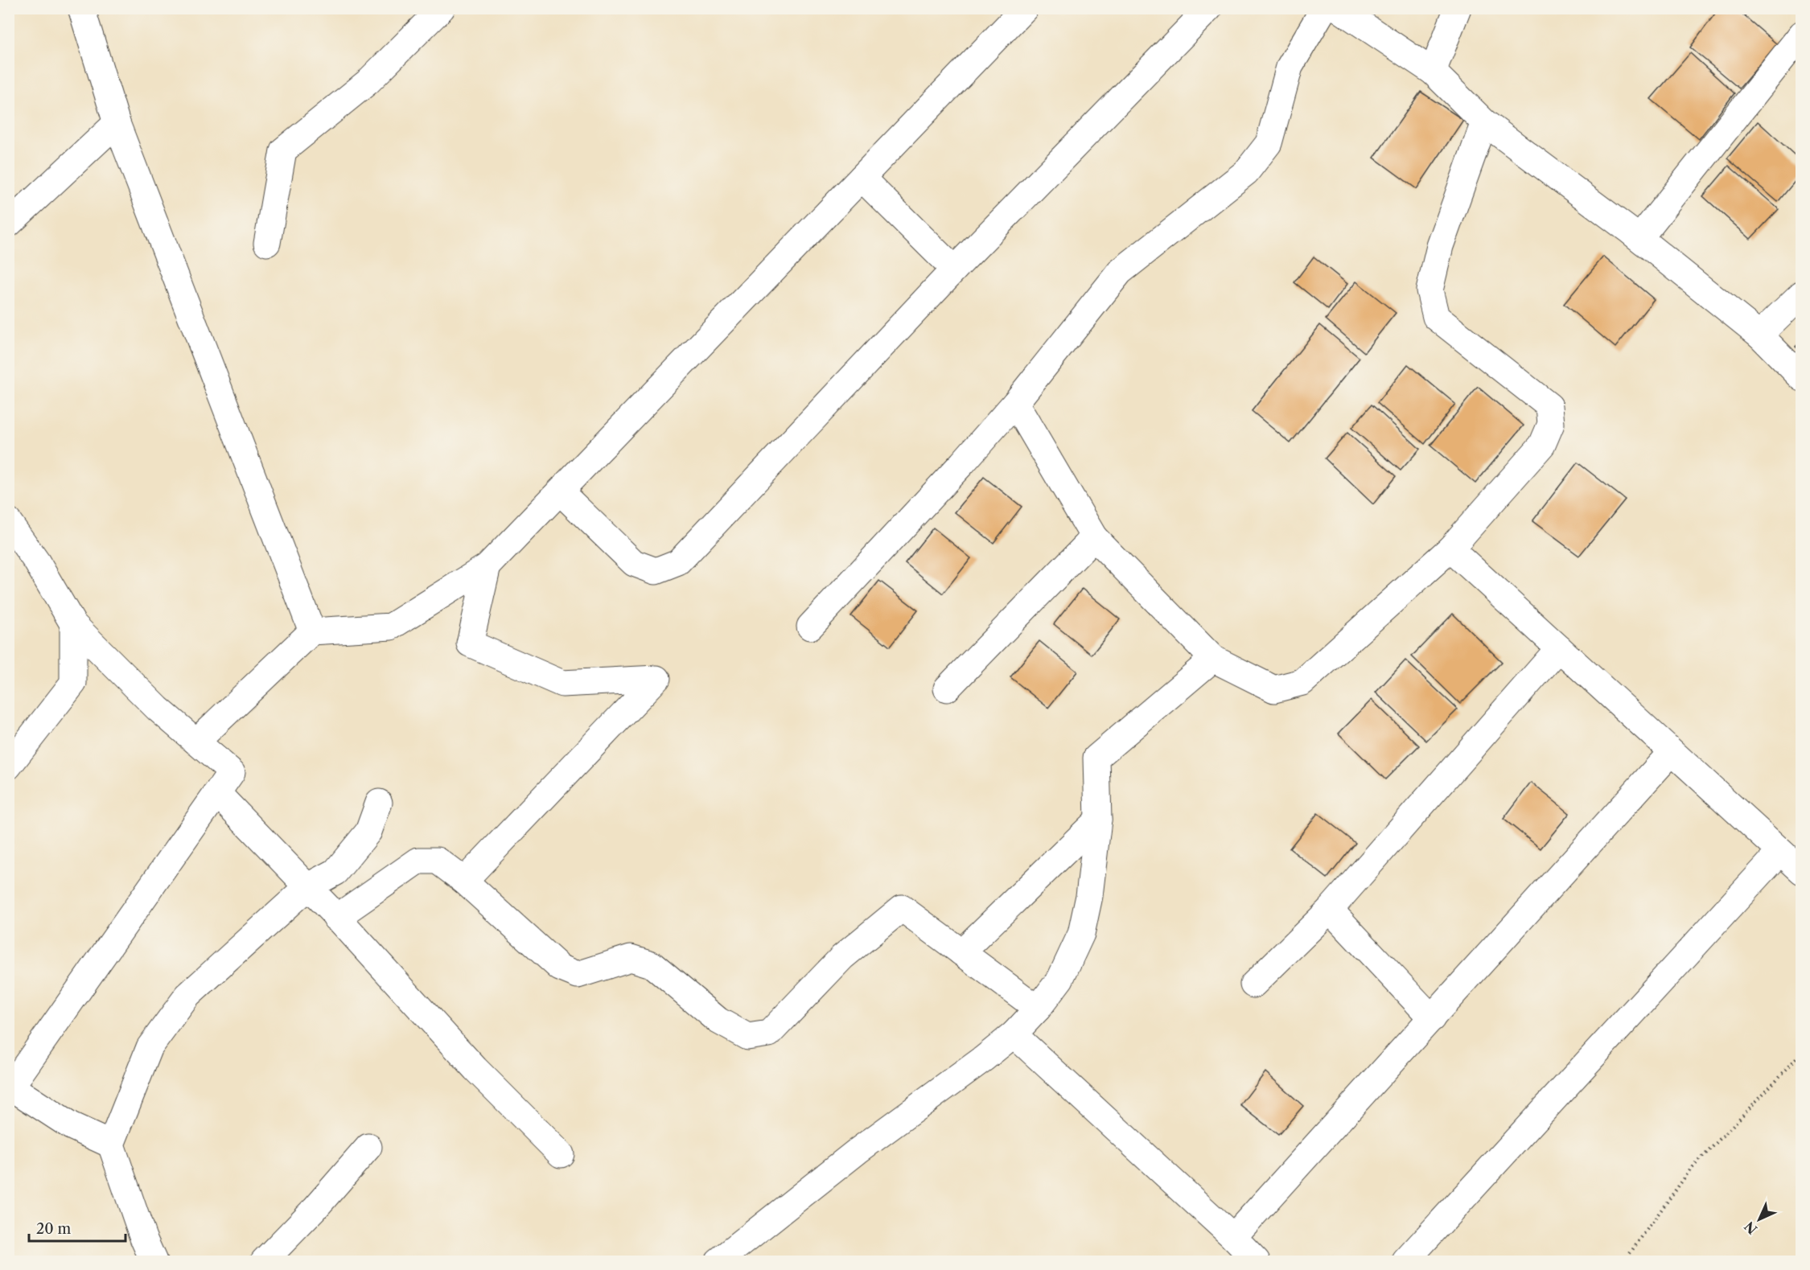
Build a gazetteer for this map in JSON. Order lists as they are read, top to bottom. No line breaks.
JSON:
{"scale_bar":"20 m","north":"bottom left"}
